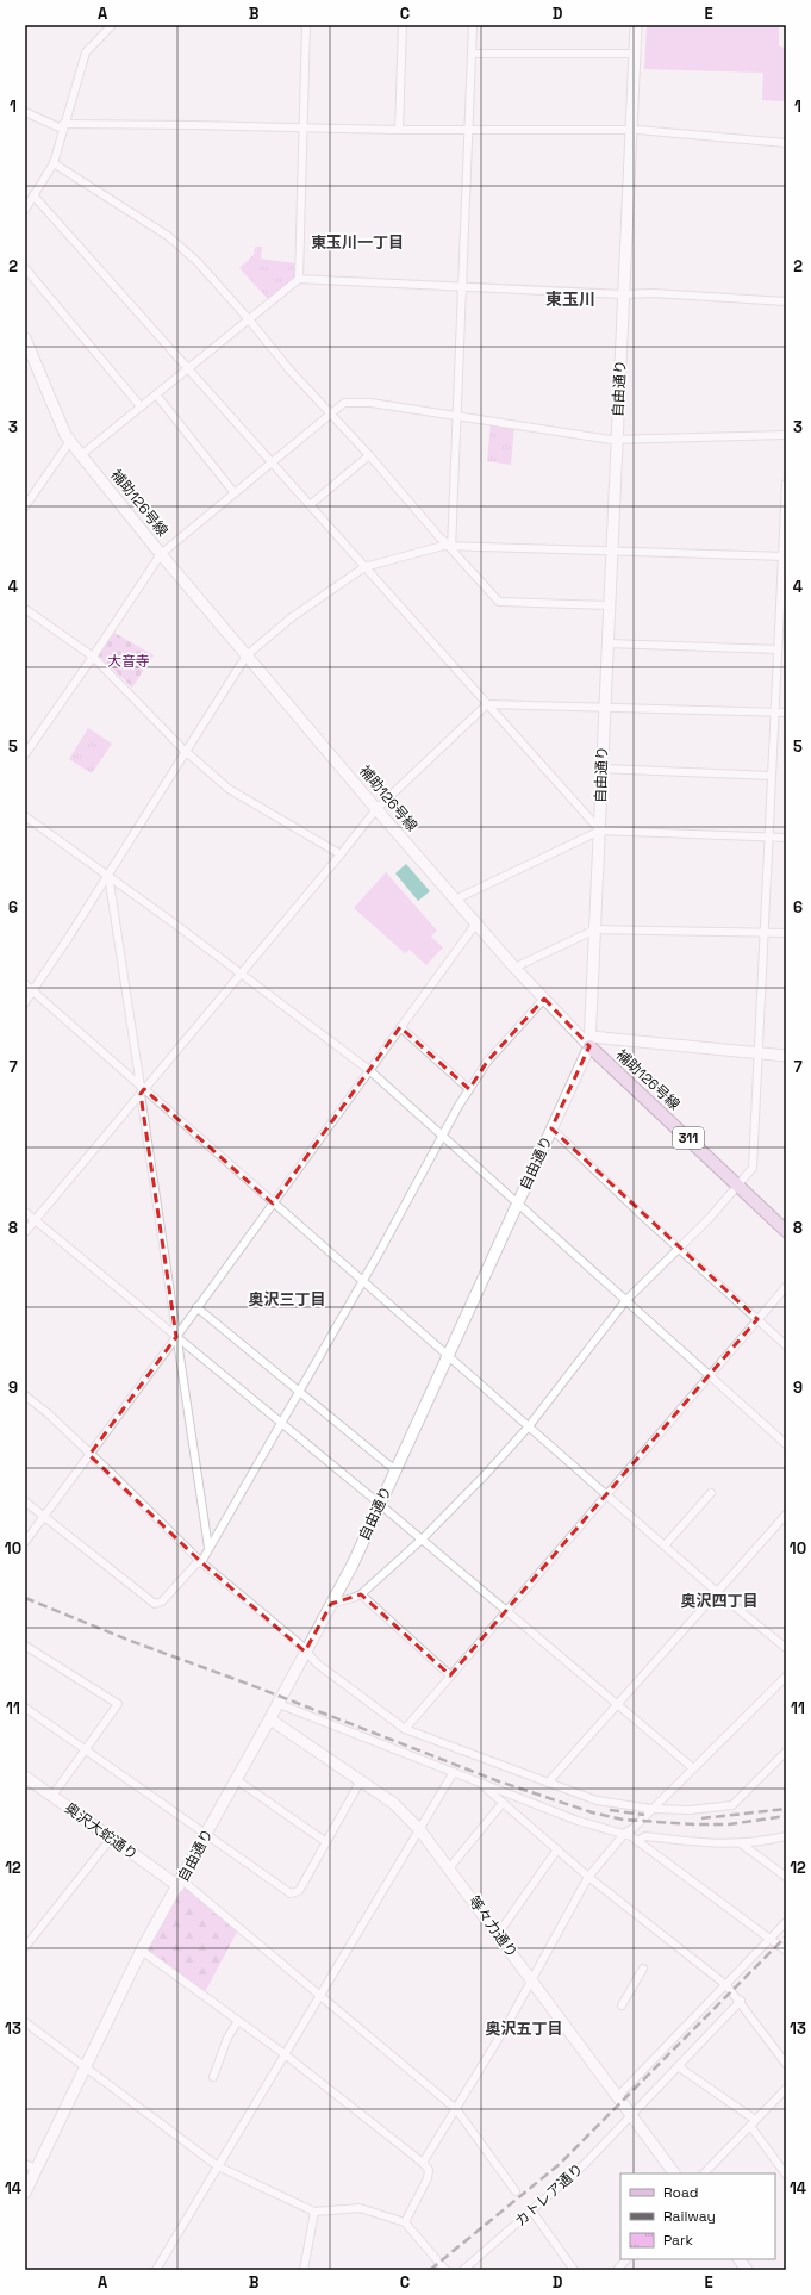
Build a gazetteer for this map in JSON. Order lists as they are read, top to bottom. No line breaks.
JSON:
{"streets":{"main road":["補助126号線","311"],"street":["自由通り","奥沢大蛇通り","等々力通り","カトレア通り"]},"crossings":[["自由通り","補助126号線"],["自由通り","奥沢大蛇通り"],["自由通り","等々力通り"],["等々力通り","カトレア通り"]],"districts":["東玉川一丁目","東玉川","奥沢三丁目","奥沢四丁目","奥沢五丁目"],"parks":["大音寺"],"legend":["Road","Railway","Park"],"grid":{"columns":["A","B","C","D","E"],"rows":["1","2","3","4","5","6","7","8","9","10","11","12","13","14"]}}
